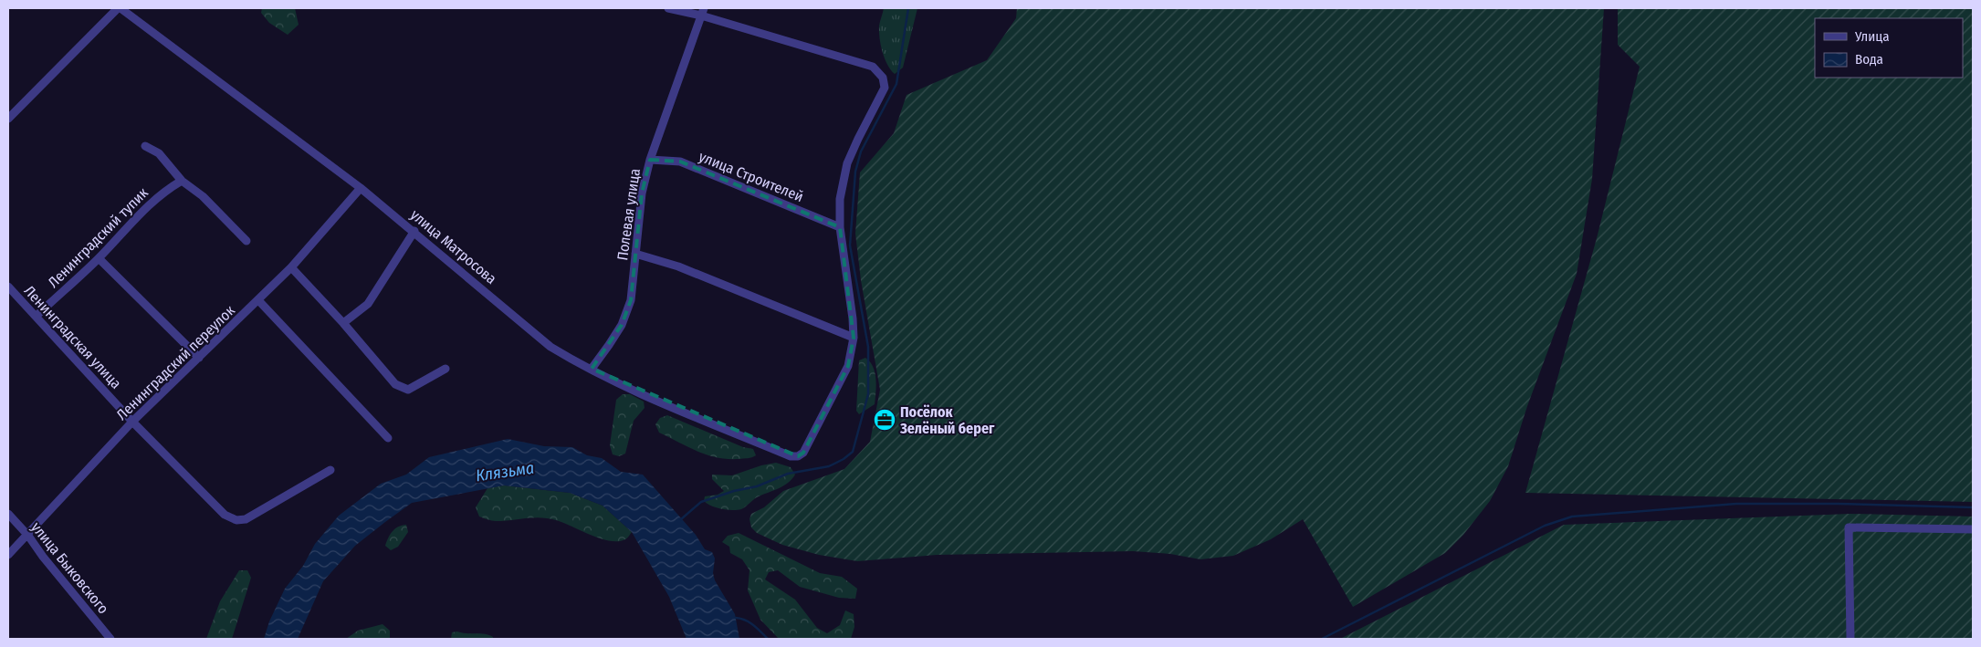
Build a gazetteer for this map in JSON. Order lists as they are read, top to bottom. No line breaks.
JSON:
{"streets":{"street":["улица Строителей","Полевая улица","Ленинградский тупик","улица Матросова","Ленинградская улица","Ленинградский переулок","улица Быковского"]},"crossings":[["улица Строителей","Полевая улица"],["Полевая улица","улица Матросова"],["Ленинградский тупик","Ленинградская улица"],["улица Матросова","Ленинградский переулок"],["Ленинградская улица","Ленинградский переулок"],["Ленинградский переулок","улица Быковского"]],"water":["Клязьма"],"places":{"office":["Посёлок Зелёный берег"]},"legend":["Улица","Вода"]}
